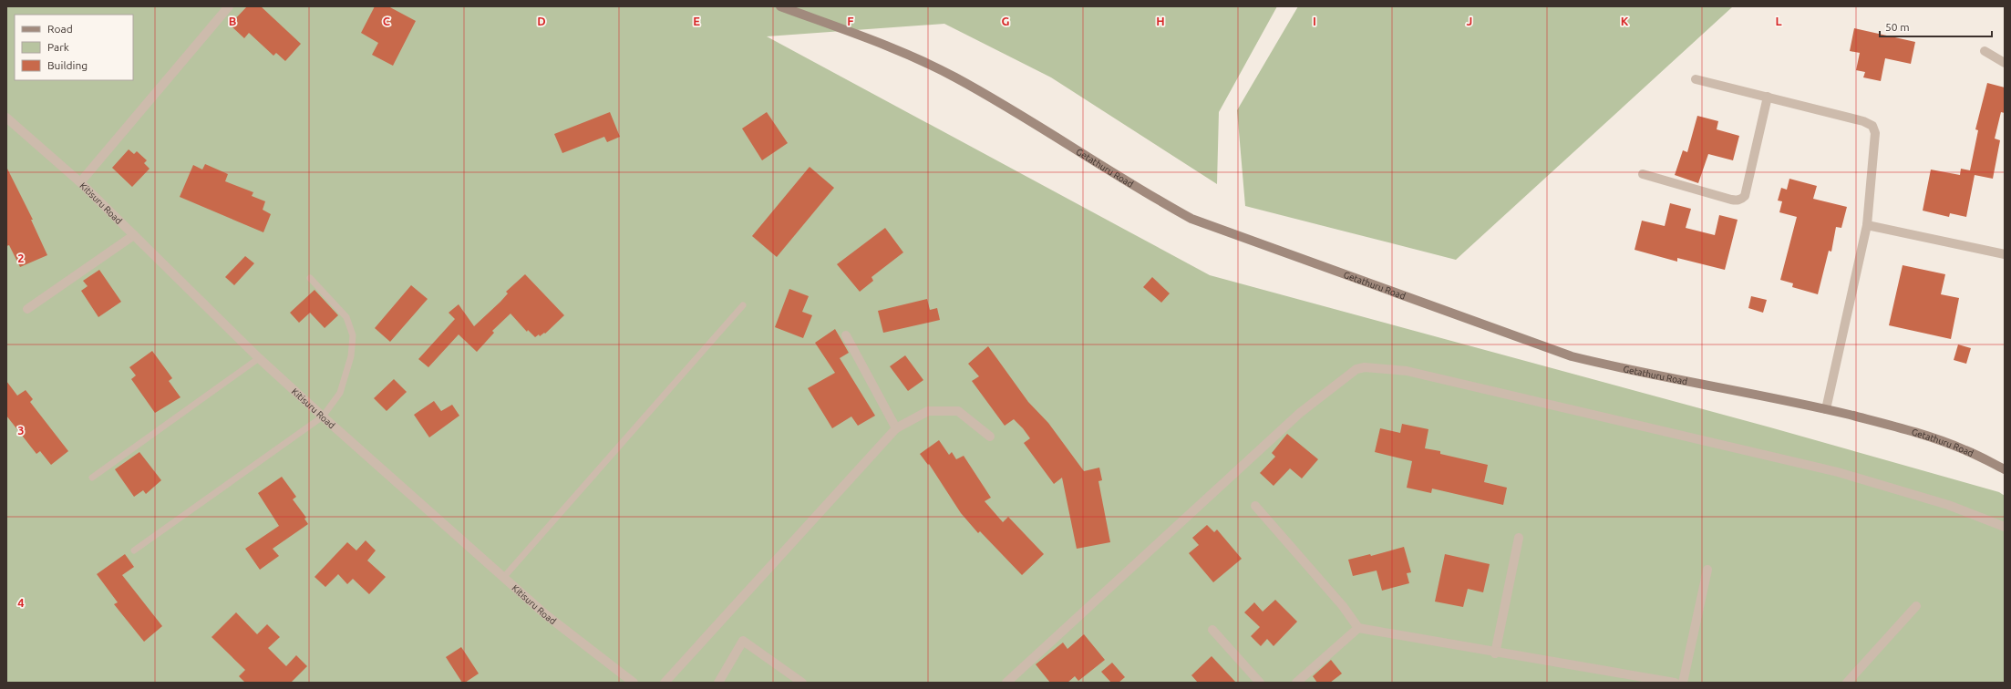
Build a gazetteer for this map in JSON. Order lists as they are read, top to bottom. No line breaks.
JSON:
{"streets":{"main road":["Getathuru Road"],"street":["Kitisuru Road"]},"legend":["Road","Park","Building"],"scale_bar":"50 m","grid":{"columns":["B","C","D","E","F","G","H","I","J","K","L"],"rows":["2","3","4"]}}
